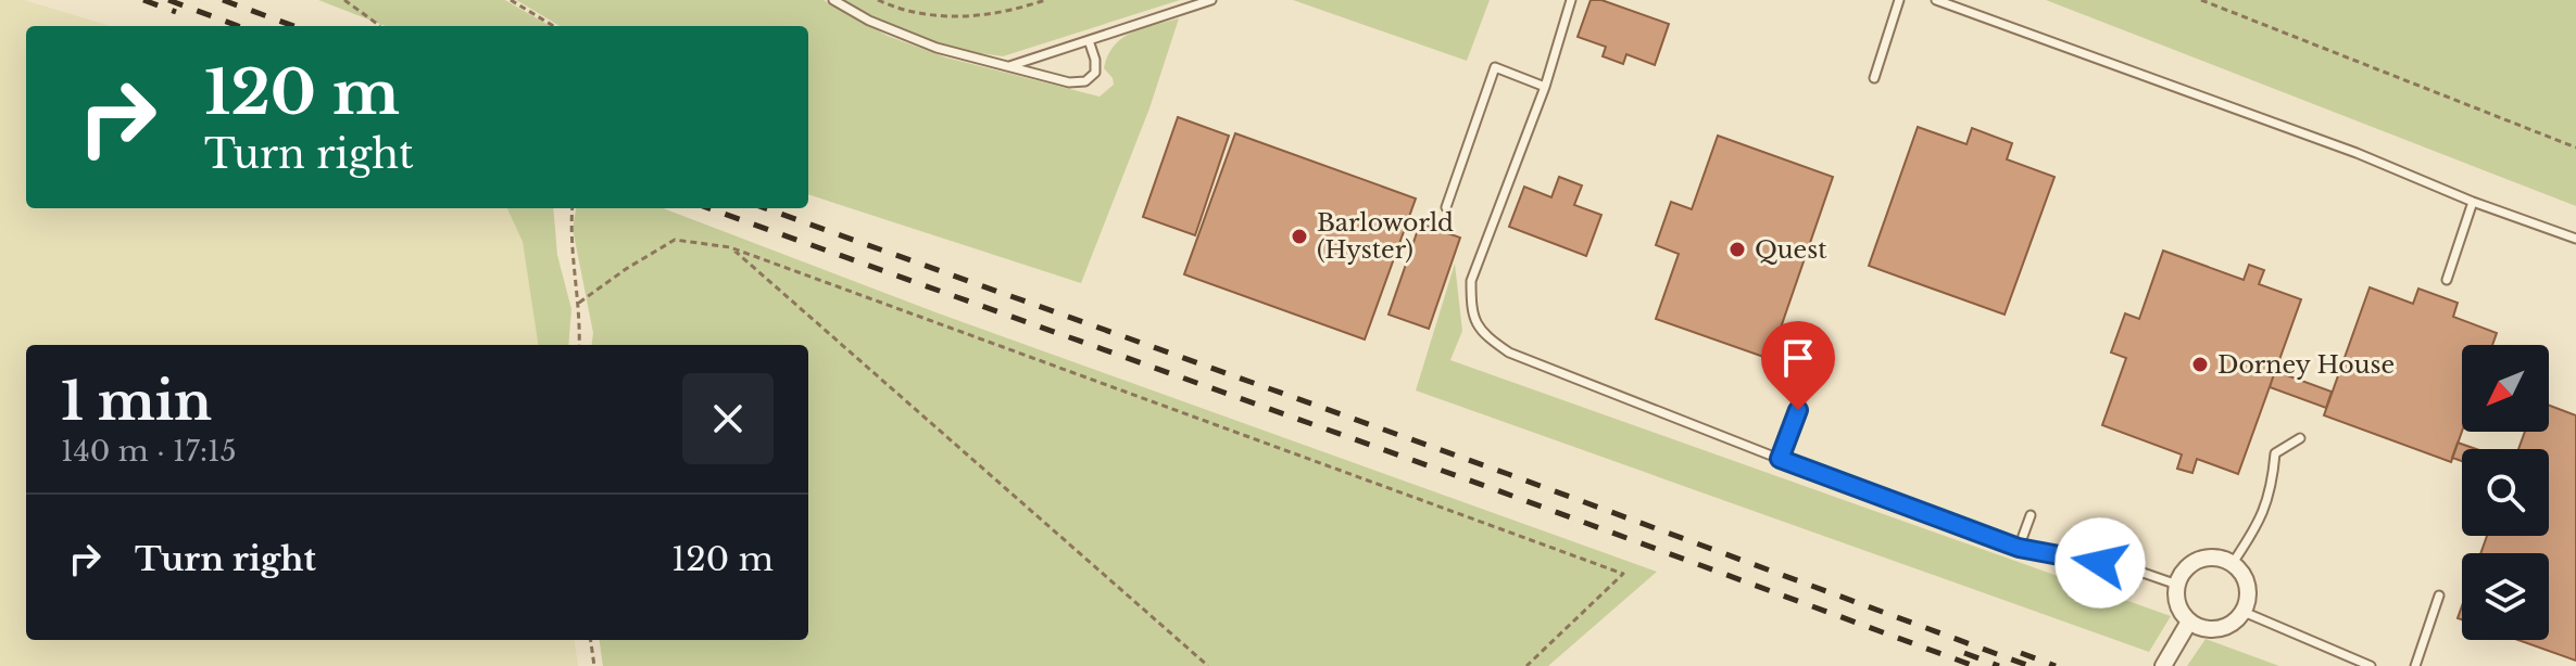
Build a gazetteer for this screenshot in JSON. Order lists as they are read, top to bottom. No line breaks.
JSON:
{"places":["Barloworld (Hyster)","Quest","Dorney House"],"north":"bottom left","page":{"turn":["120 m","Turn right"],"heading":["1 min","140 m · 17:15"],"list":[{"name":"Turn right","value":"120 m"}]}}
